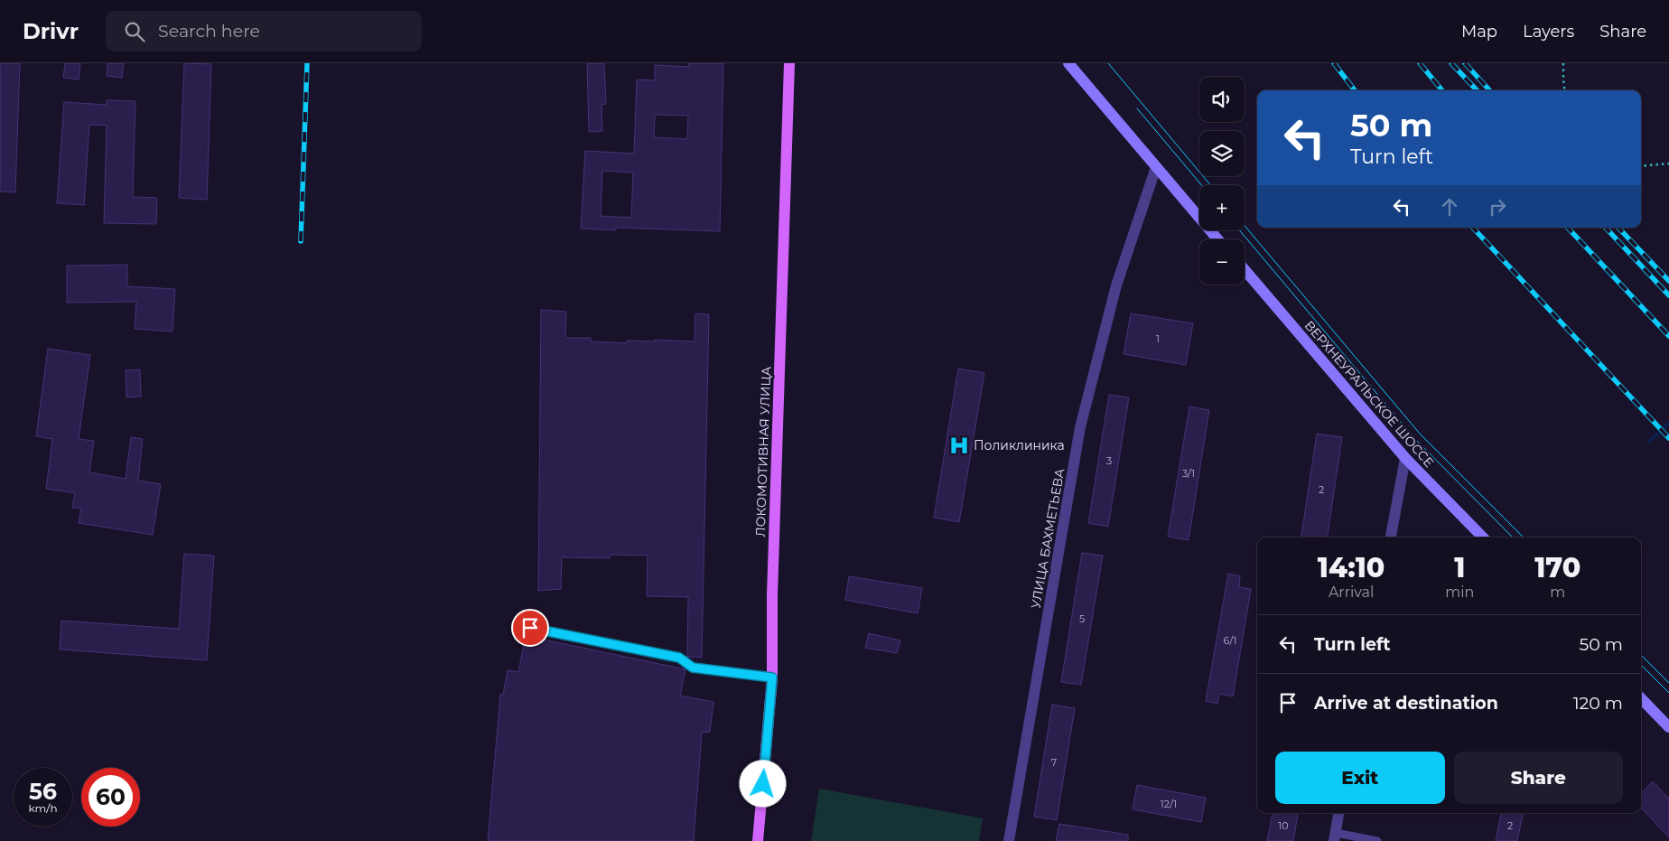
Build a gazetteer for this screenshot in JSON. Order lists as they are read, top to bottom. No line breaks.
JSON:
{"streets":{"main road":["ВЕРХНЕУРАЛЬСКОЕ ШОССЕ","ЛОКОМОТИВНАЯ УЛИЦА"],"street":["УЛИЦА БАХМЕТЬЕВА"]},"places":{"hospital":["Поликлиника"]},"house_numbers":["1","3","3/1","2","5","6/1","7","12/1","10","2"],"page":{"header":"Drivr","search":"Search here","nav":["Map","Layers","Share"],"map_buttons":["+","−"],"turn":["50 m","Turn left"],"eta":["14:10","Arrival","1","min","170","m"],"list":[{"name":"Turn left","value":"50 m"},{"name":"Arrive at destination","value":"120 m"}],"buttons":["Exit","Share"],"speed":"56 km/h","limit":"60"}}
